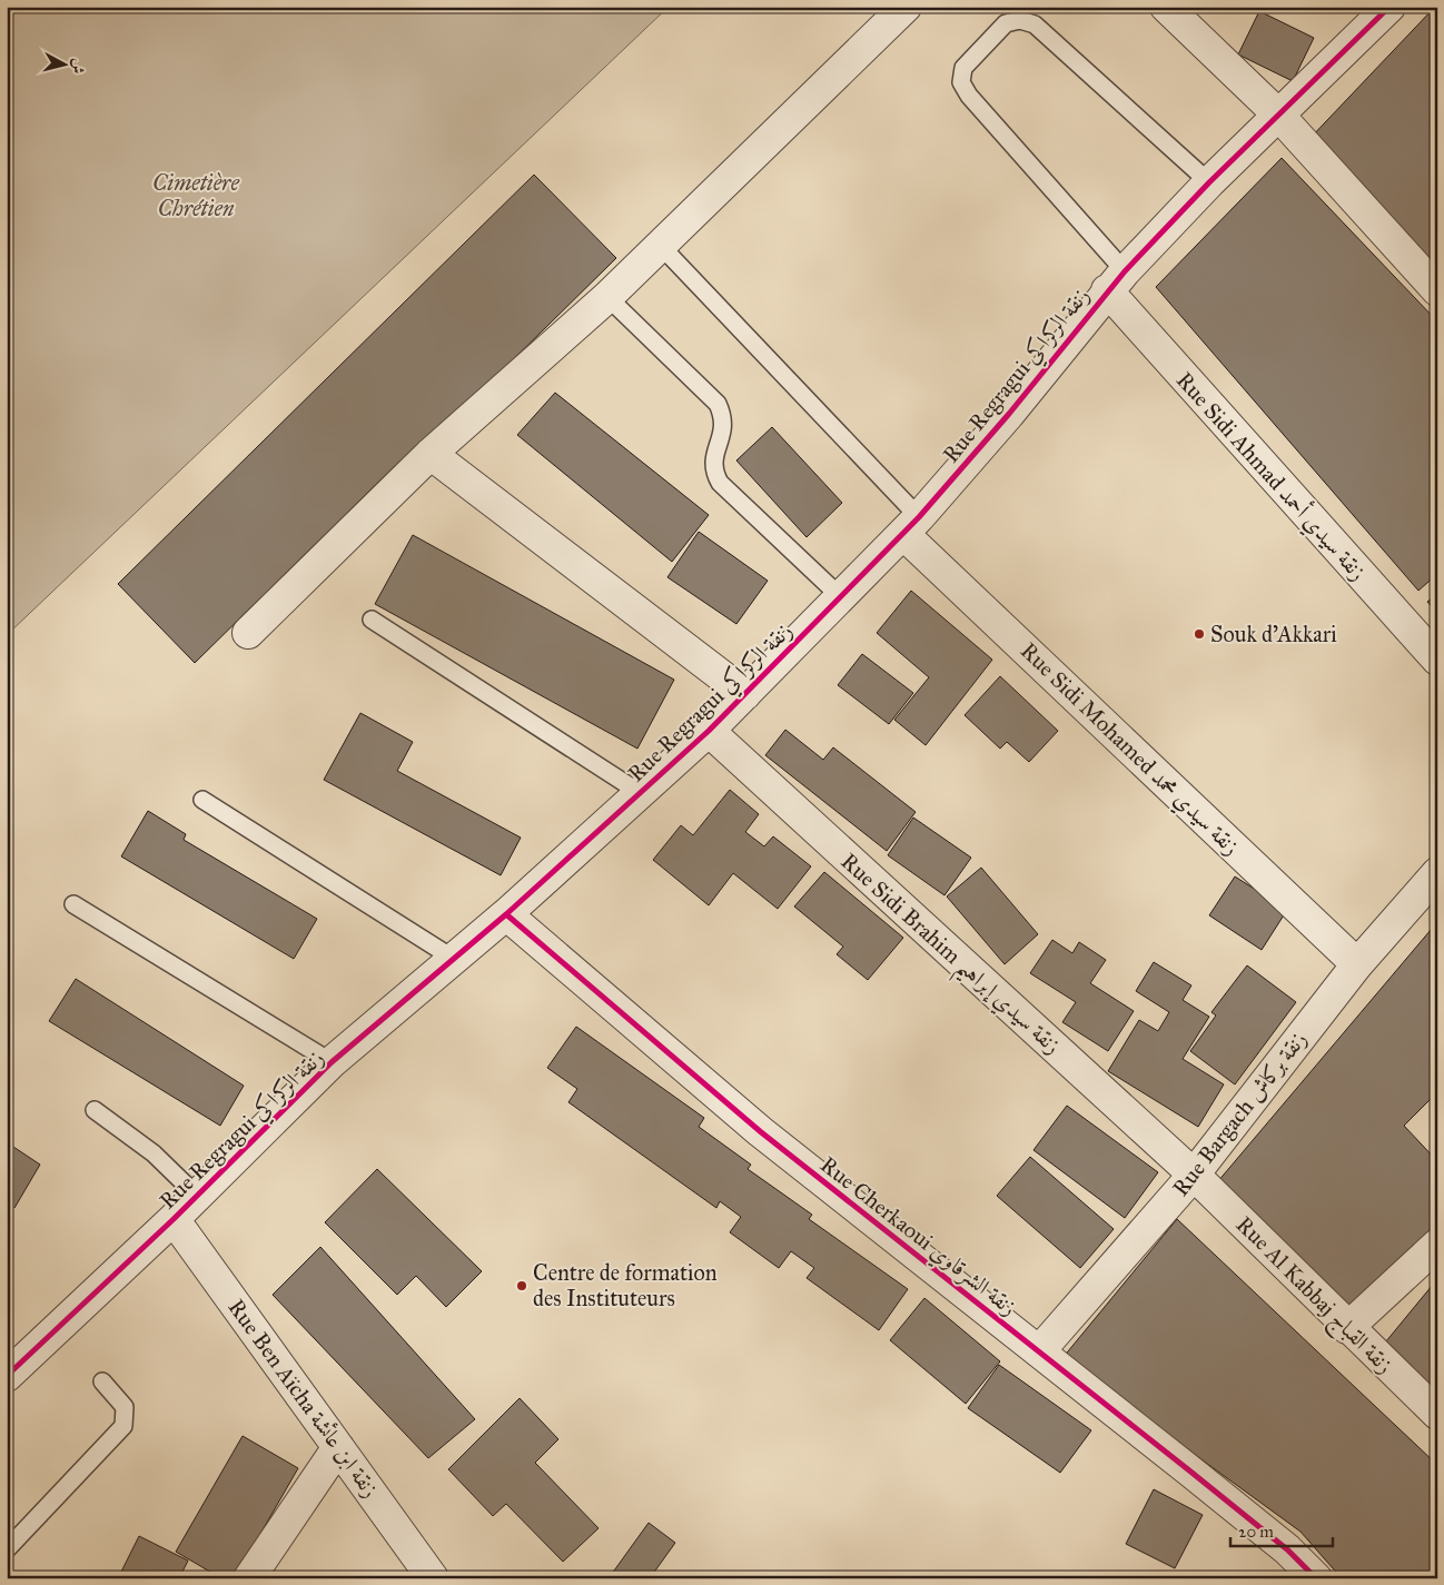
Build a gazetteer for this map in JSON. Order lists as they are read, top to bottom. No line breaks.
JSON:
{"streets":{"street":["Rue Regragui زنقة الركراكي","Rue Sidi Ahmad زنقة سيدي أحمد","Rue Sidi Mohamed زنقة سيدي محمد","Rue Sidi Brahim زنقة سيدي إبراهيم","Rue Bargach زنقة بركاش","Rue Cherkaoui زنقة الشرقاوي","Rue Al Kabbaj زنقة القباج","Rue Ben Aïcha زنقة ابن عائشة"]},"crossings":[["Rue Regragui زنقة الركراكي","Rue Sidi Ahmad زنقة سيدي أحمد"],["Rue Regragui زنقة الركراكي","Rue Sidi Mohamed زنقة سيدي محمد"],["Rue Regragui زنقة الركراكي","Rue Sidi Brahim زنقة سيدي إبراهيم"],["Rue Regragui زنقة الركراكي","Rue Cherkaoui زنقة الشرقاوي"],["Rue Regragui زنقة الركراكي","Rue Ben Aïcha زنقة ابن عائشة"],["Rue Sidi Mohamed زنقة سيدي محمد","Rue Bargach زنقة بركاش"],["Rue Sidi Brahim زنقة سيدي إبراهيم","Rue Bargach زنقة بركاش"],["Rue Sidi Brahim زنقة سيدي إبراهيم","Rue Al Kabbaj زنقة القباج"],["Rue Bargach زنقة بركاش","Rue Cherkaoui زنقة الشرقاوي"],["Rue Bargach زنقة بركاش","Rue Al Kabbaj زنقة القباج"]],"parks":["Cimetière Chrétien"],"places":["Souk d'Akkari","Centre de formation des Instituteurs"],"scale_bar":"20 m","north":"right"}
